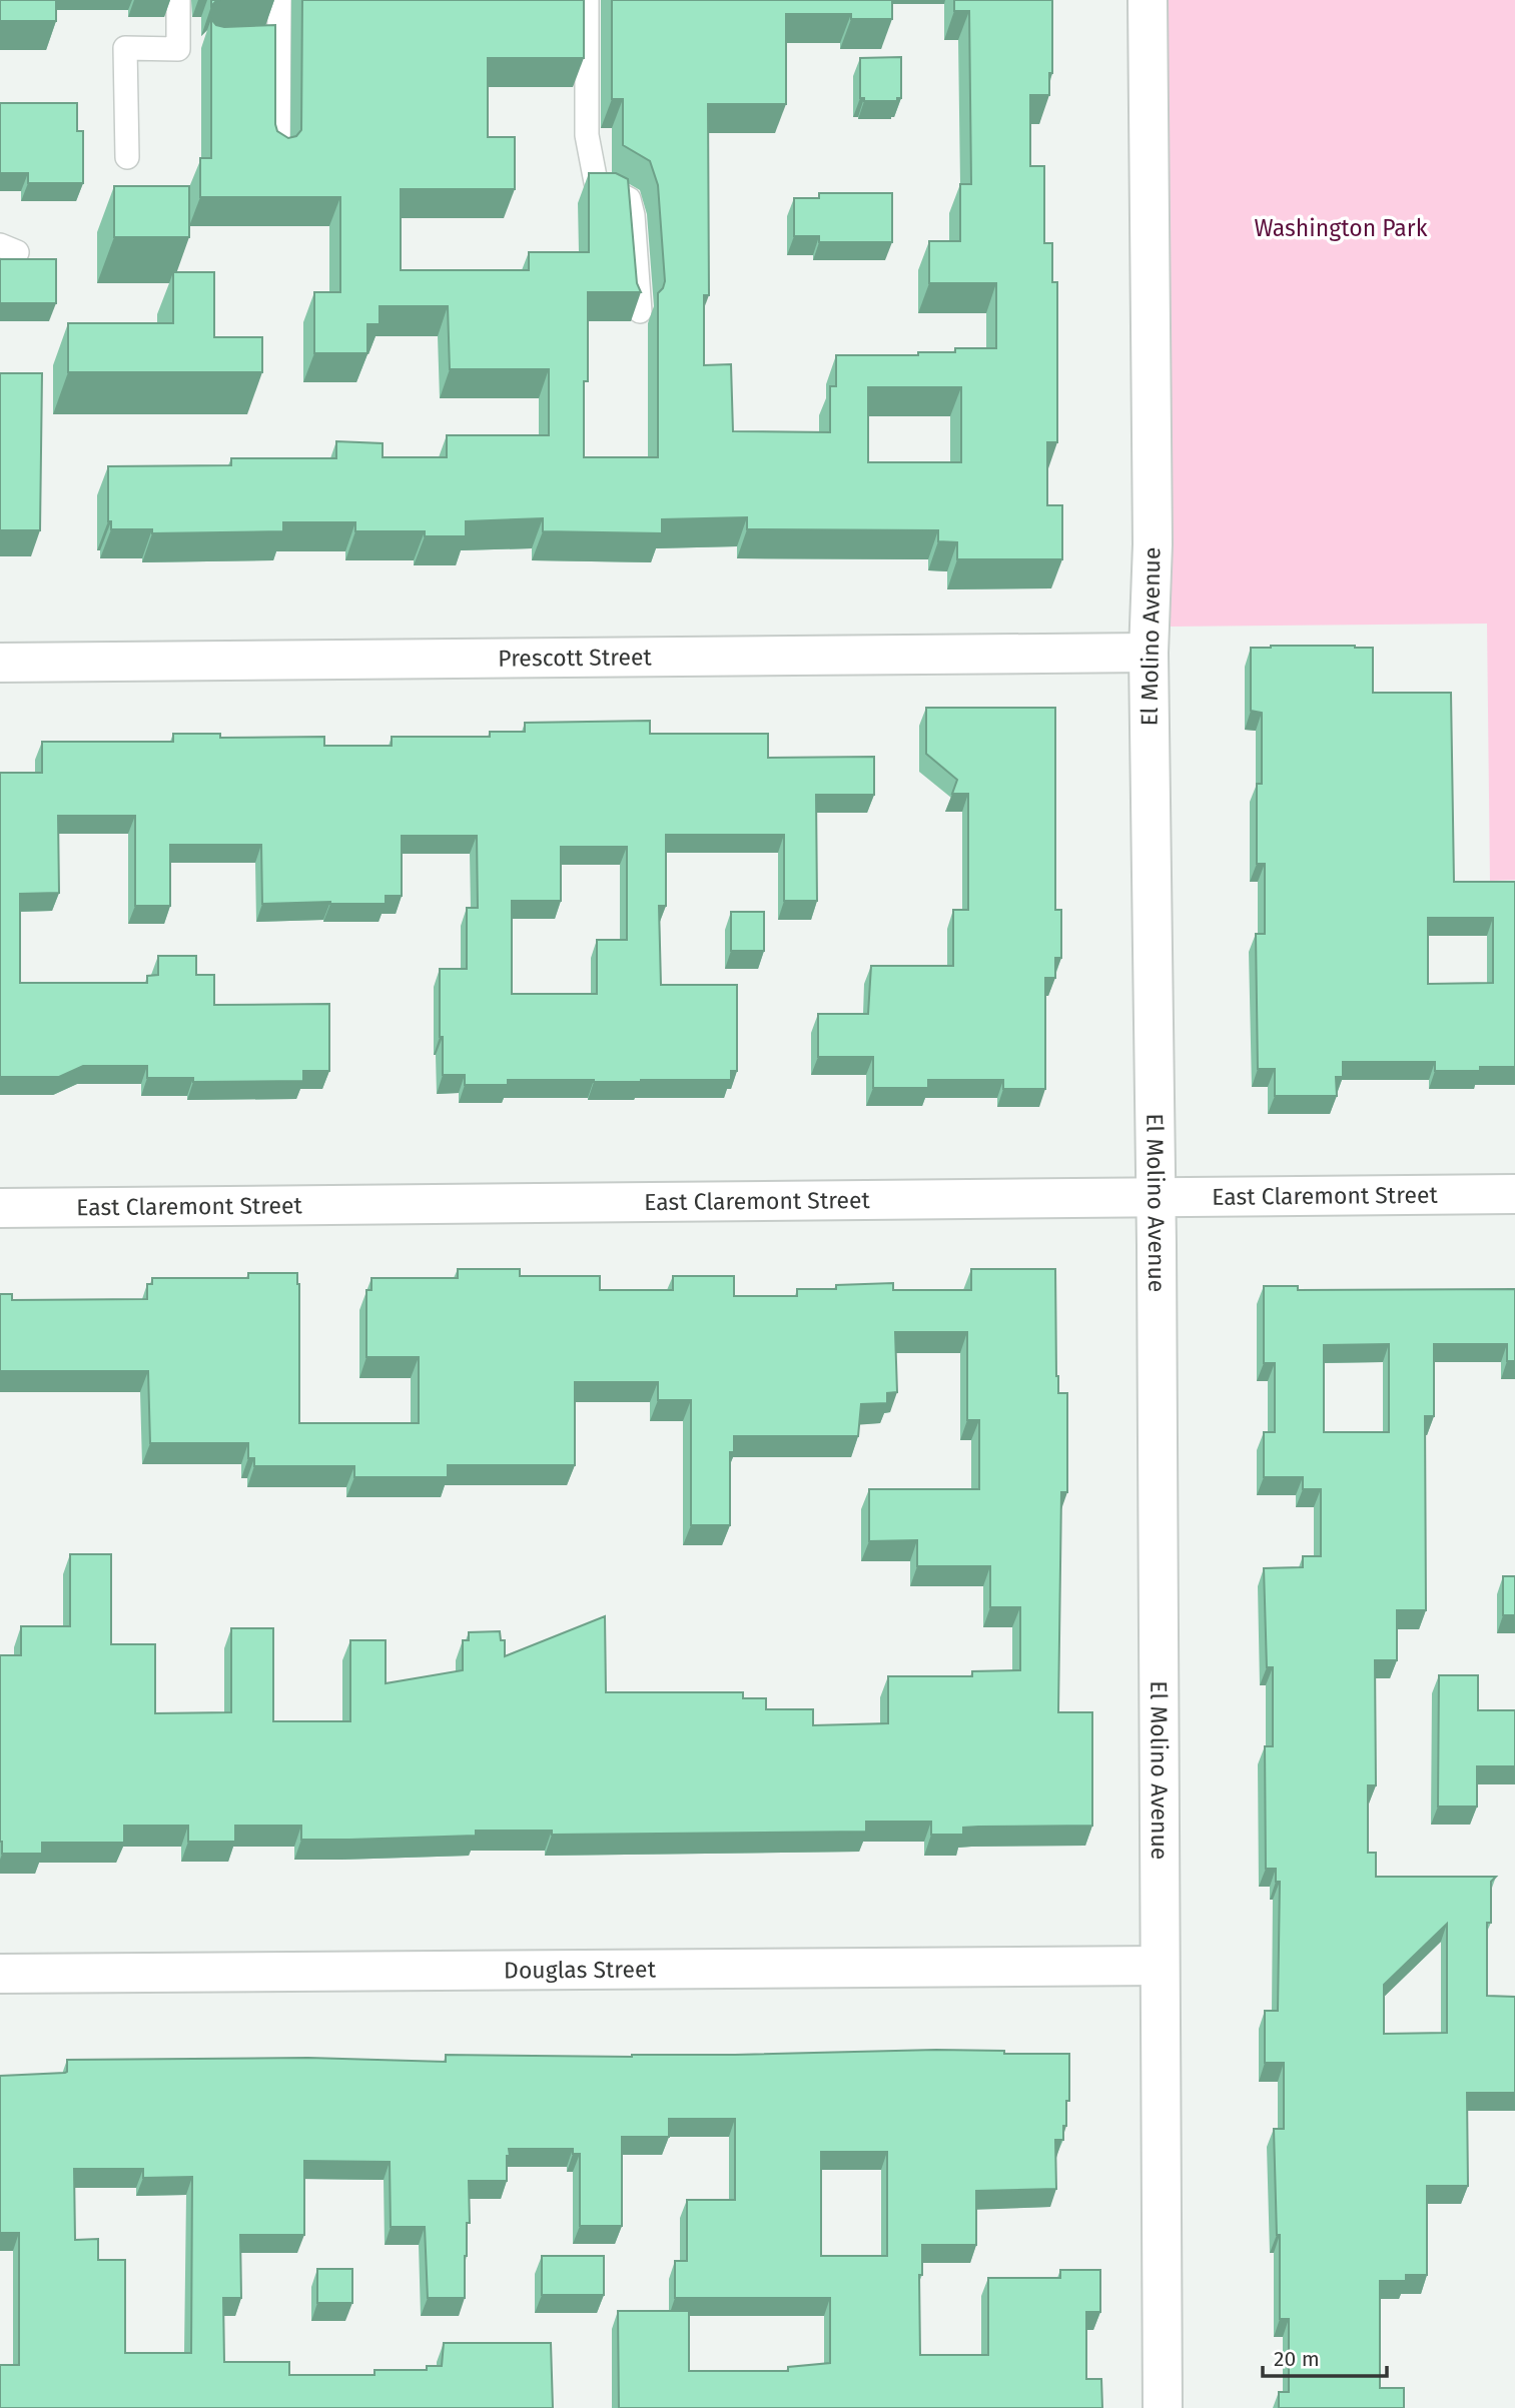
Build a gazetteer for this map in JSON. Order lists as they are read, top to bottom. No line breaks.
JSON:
{"streets":{"street":["El Molino Avenue","Prescott Street","East Claremont Street","Douglas Street"]},"crossings":[["El Molino Avenue","Prescott Street"],["El Molino Avenue","East Claremont Street"],["El Molino Avenue","Douglas Street"]],"parks":["Washington Park"],"scale_bar":"20 m"}
